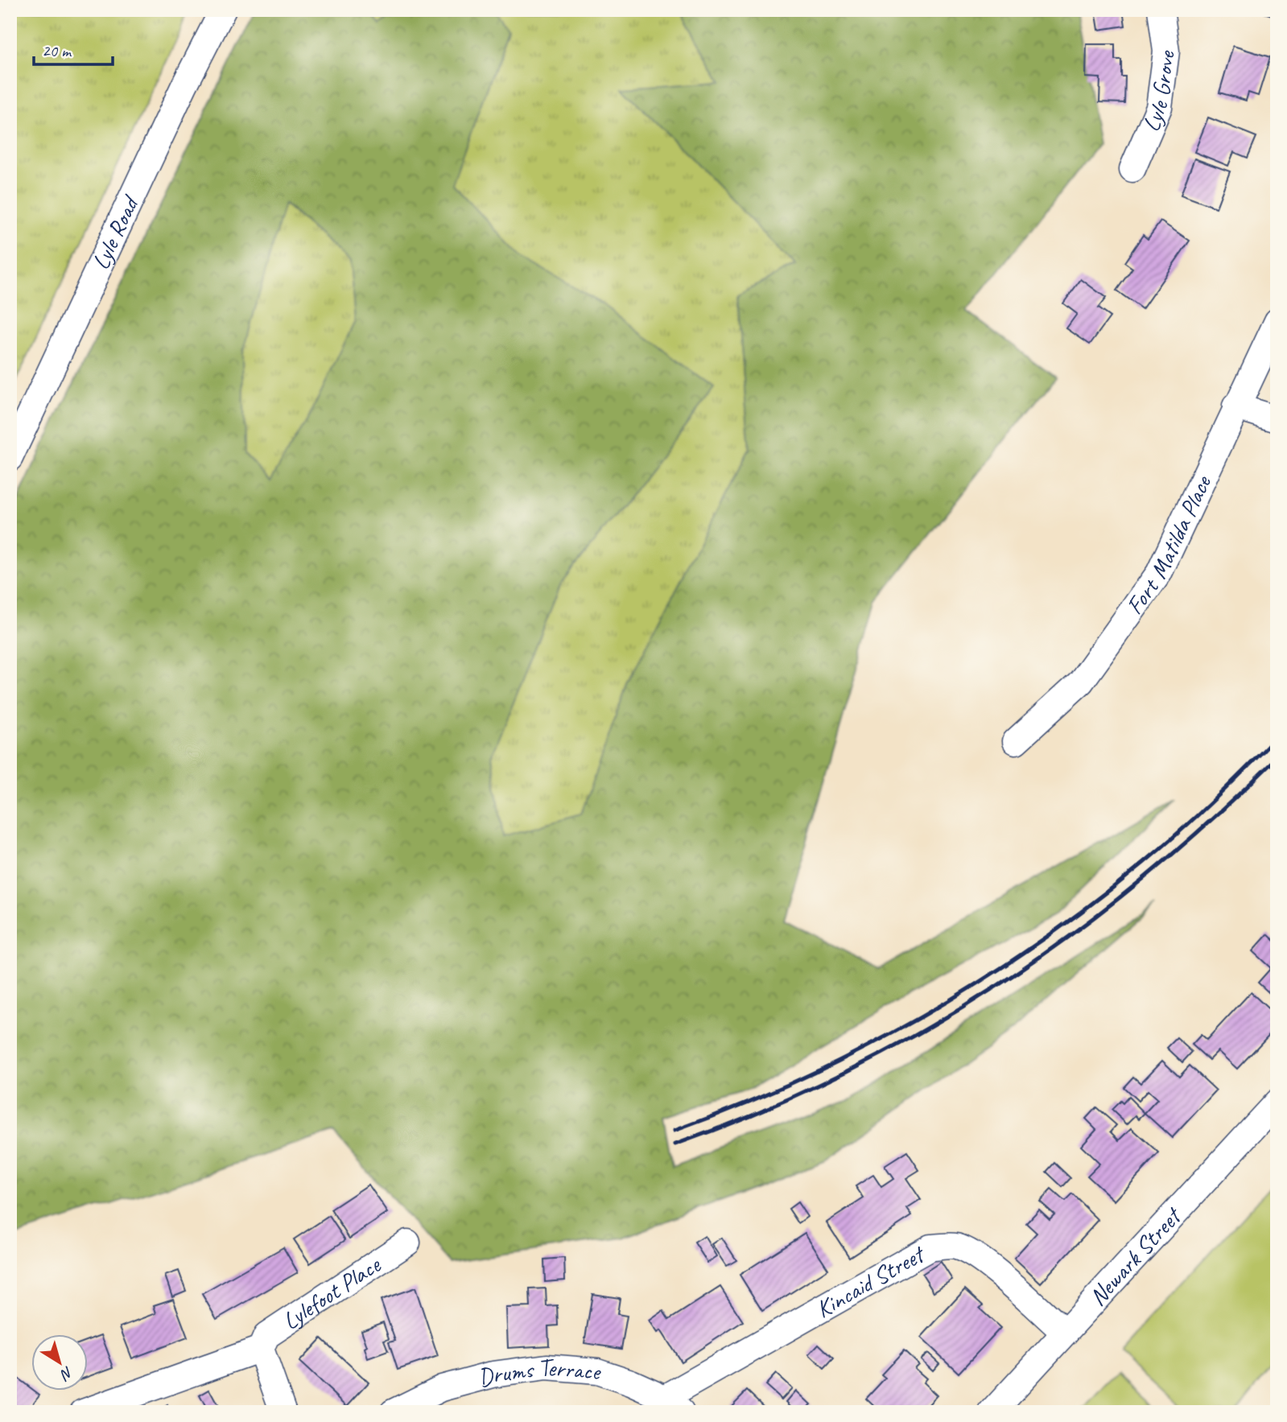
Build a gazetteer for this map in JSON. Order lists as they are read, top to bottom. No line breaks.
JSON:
{"streets":{"street":["Lyle Grove","Lyle Road","Fort Matilda Place","Newark Street","Kincaid Street","Lylefoot Place","Drums Terrace"]},"crossings":[["Newark Street","Kincaid Street"],["Kincaid Street","Drums Terrace"]],"scale_bar":"20 m","north":"bottom right"}
